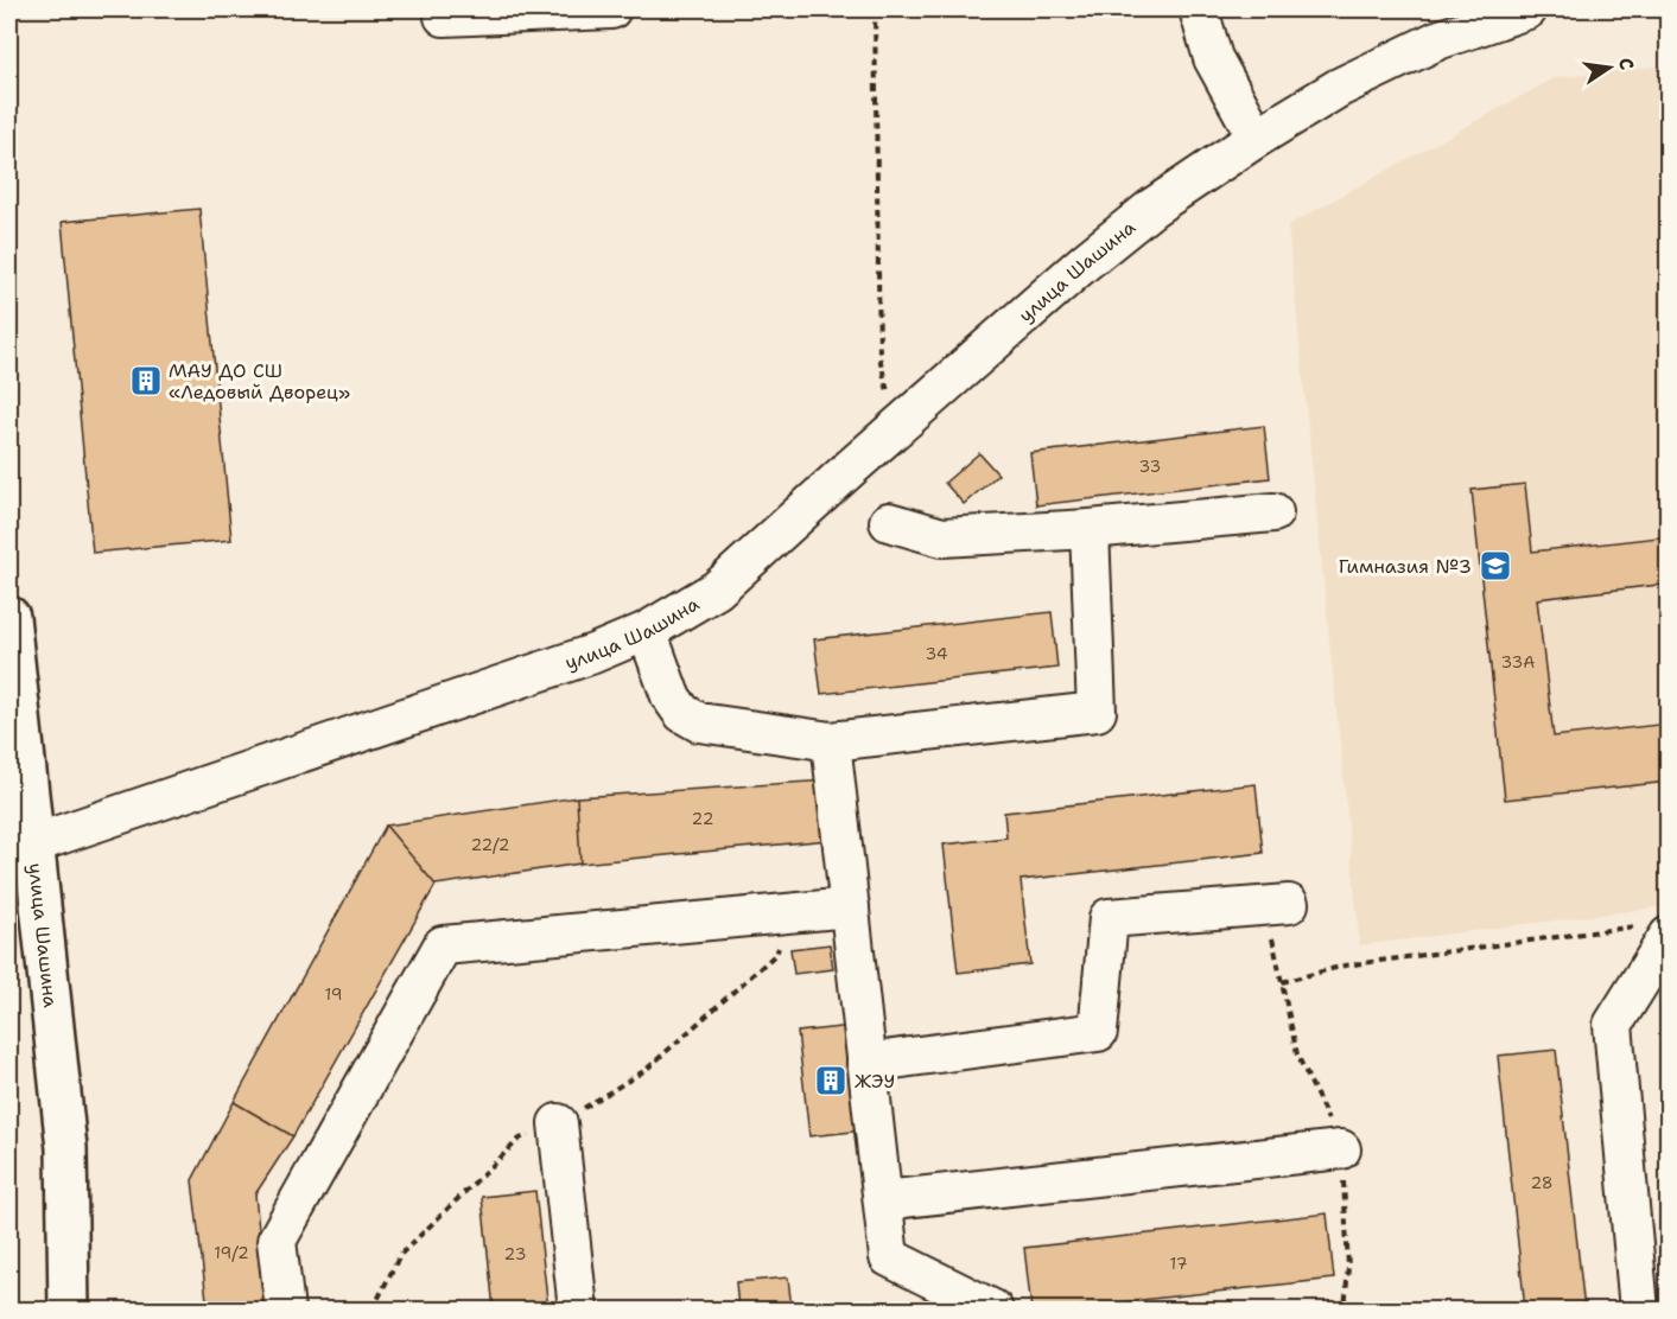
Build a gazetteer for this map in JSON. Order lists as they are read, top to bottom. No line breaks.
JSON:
{"streets":{"main road":["улица Шашина"]},"places":{"building":["МАУ ДО СШ «Ледовый Дворец»","ЖЭУ"],"school or university":["Гимназия №3"]},"house_numbers":["33","34","33А","22","22/2","19","28","19/2","23","17"],"north":"right"}
